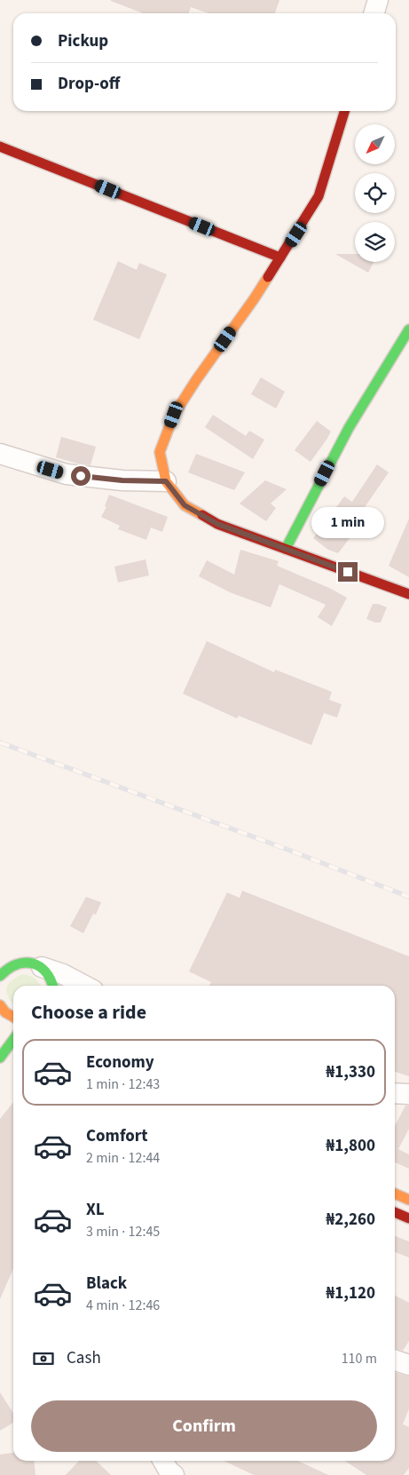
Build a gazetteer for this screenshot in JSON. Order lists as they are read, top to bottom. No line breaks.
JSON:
{"north":"bottom left","page":{"banner":["Pickup","Drop-off"],"bubble":"1 min","heading":"Choose a ride","list":[{"name":"Economy","note":"1 min · 12:43","value":"₦1,330"},{"name":"Comfort","note":"2 min · 12:44","value":"₦1,800"},{"name":"XL","note":"3 min · 12:45","value":"₦2,260"},{"name":"Black","note":"4 min · 12:46","value":"₦1,120"}],"pay":["Cash","110 m"],"buttons":"Confirm"}}
